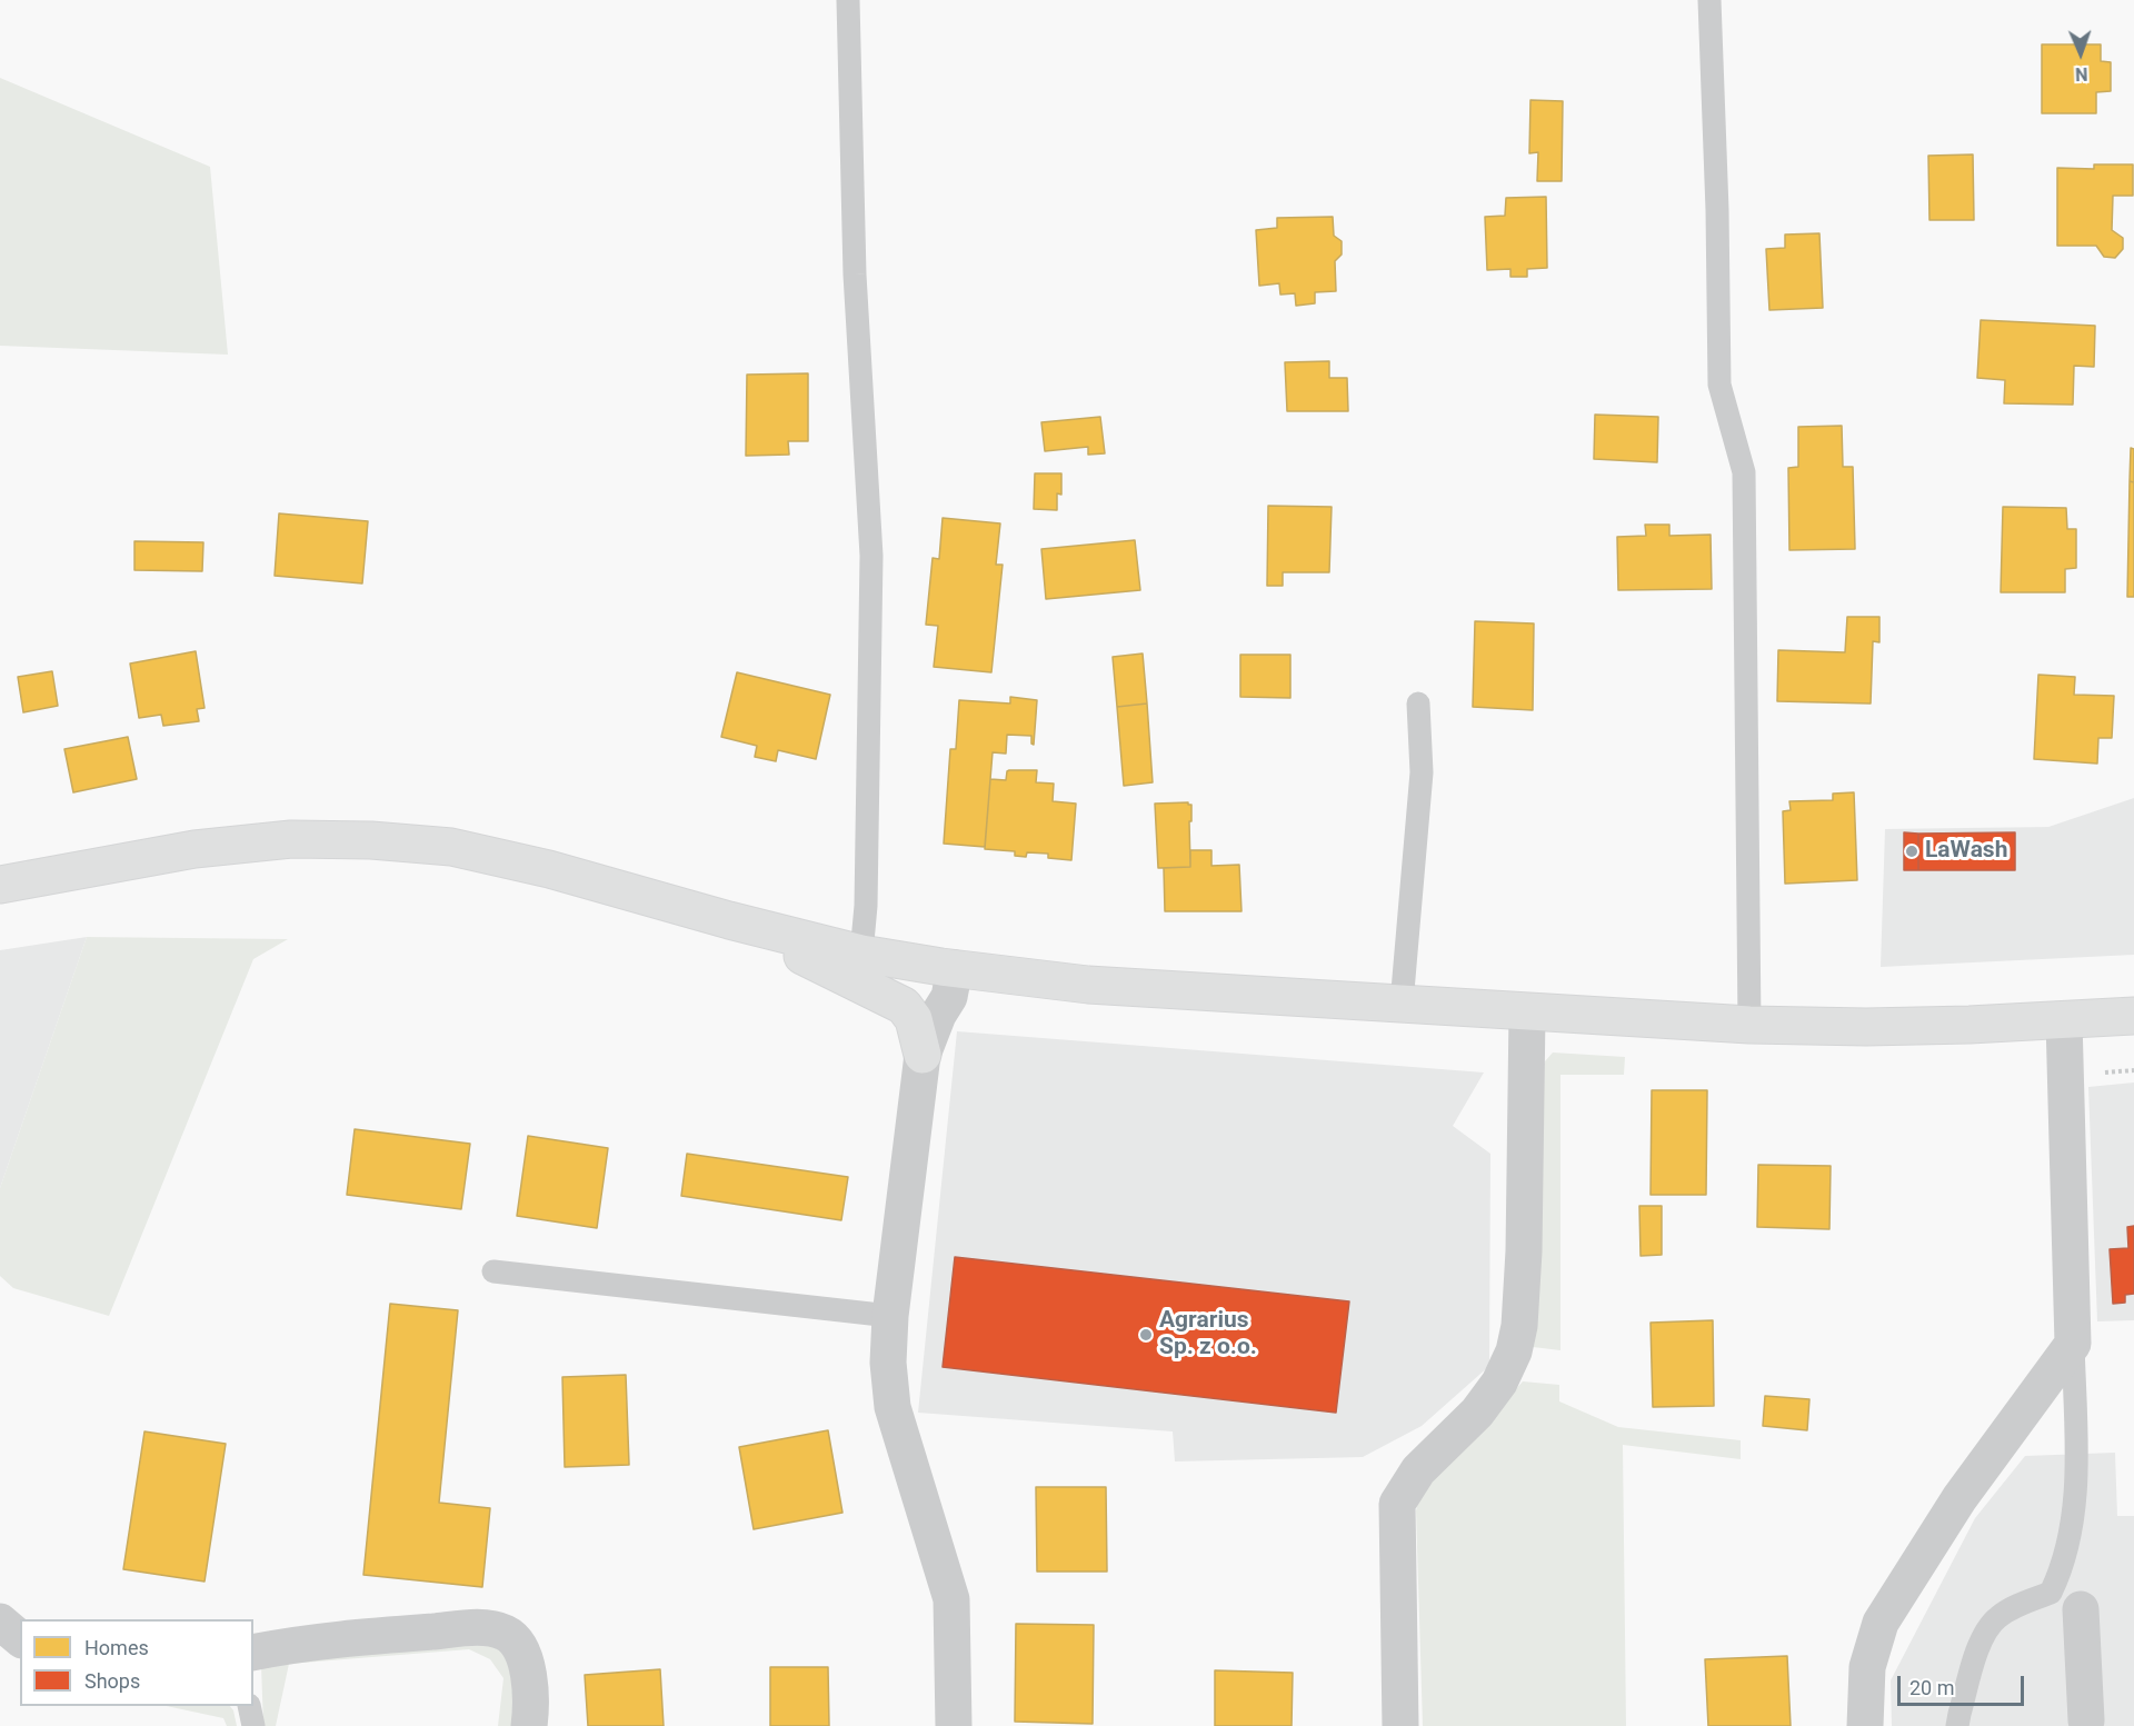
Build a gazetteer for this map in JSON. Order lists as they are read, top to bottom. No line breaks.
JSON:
{"places":["LaWash","Agrarius Sp. z o.o."],"legend":["Homes","Shops"],"scale_bar":"20 m","north":"bottom"}
